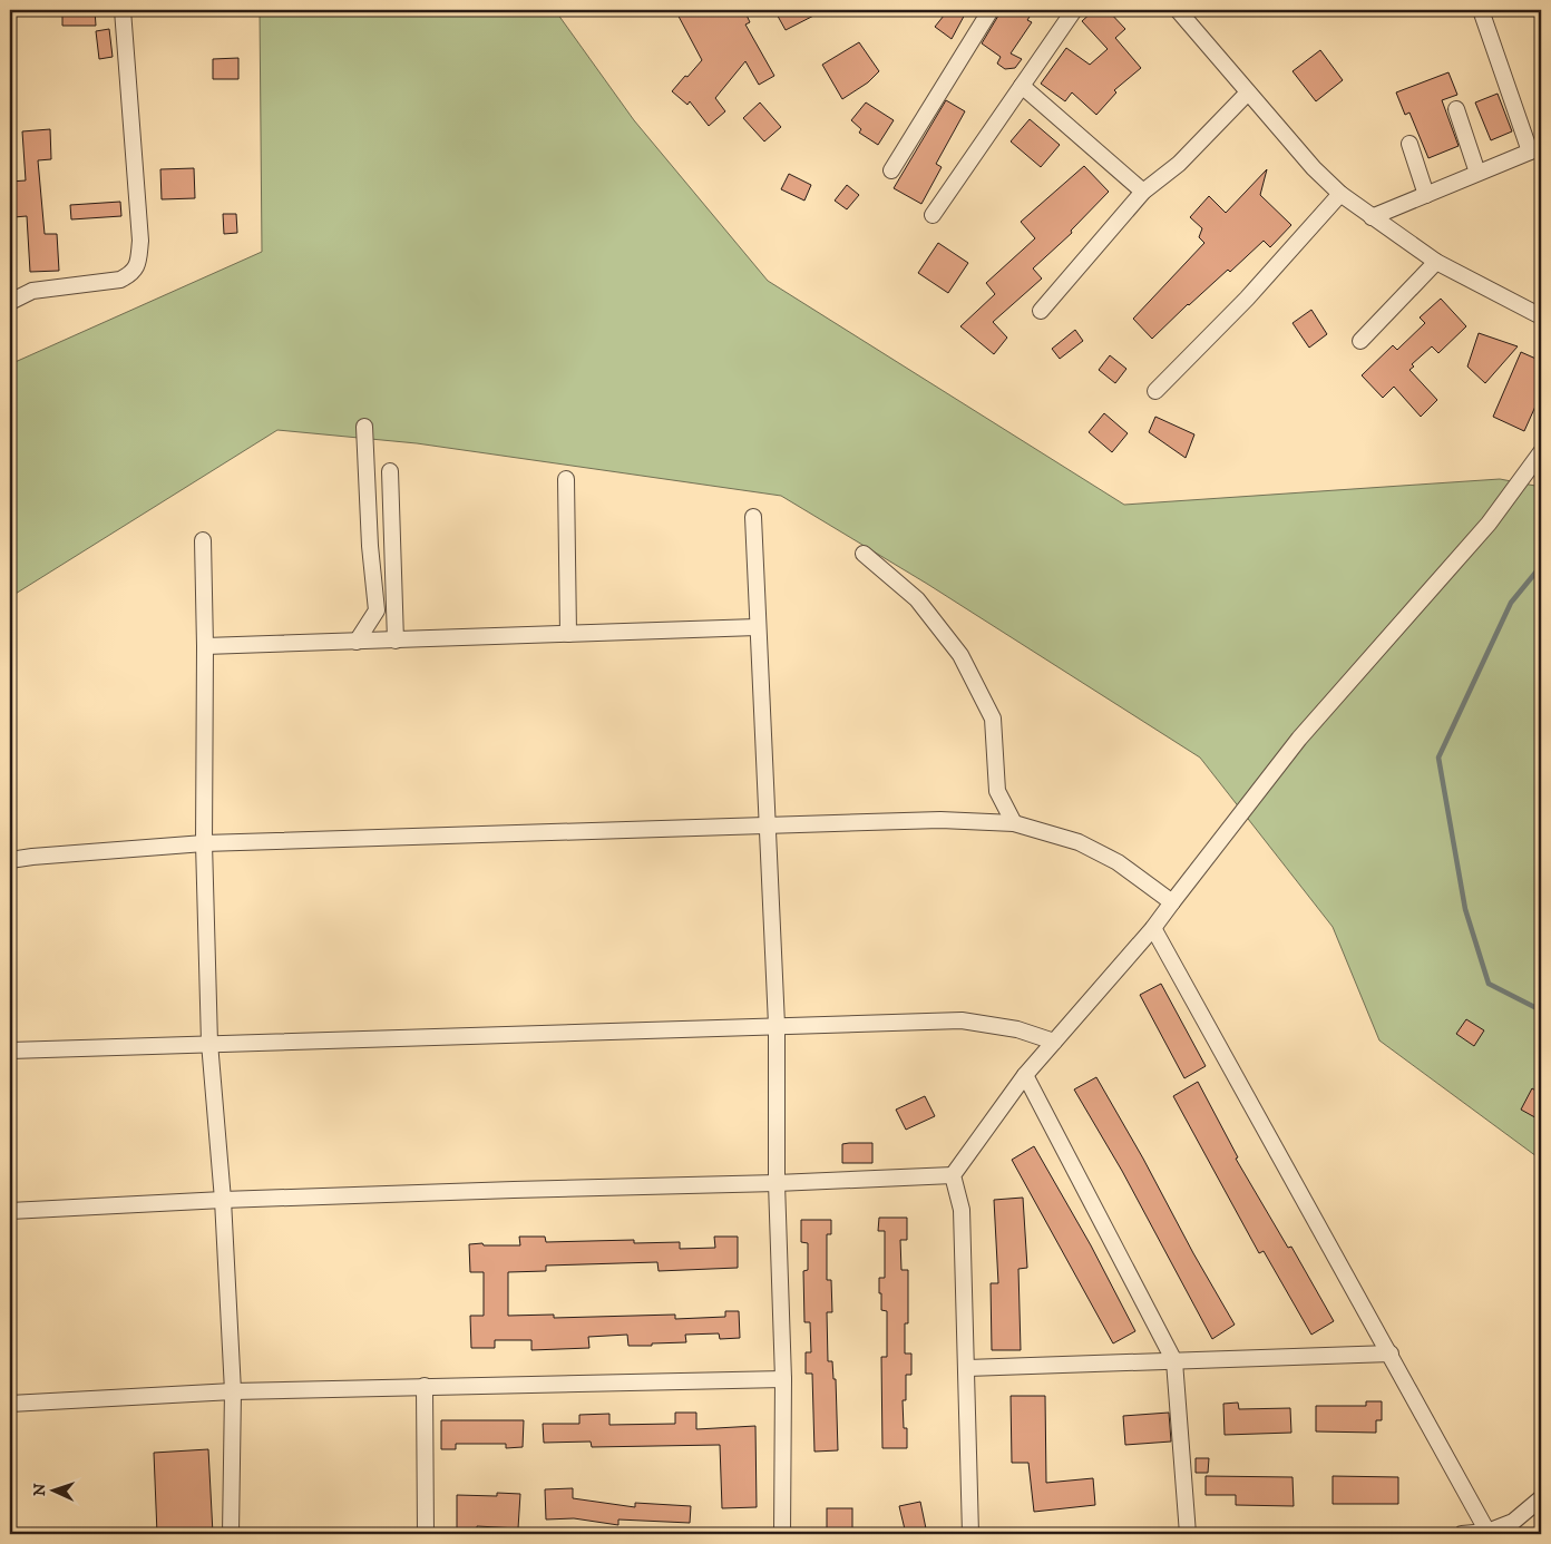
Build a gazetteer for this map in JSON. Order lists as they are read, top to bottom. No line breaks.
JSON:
{"north":"left"}
